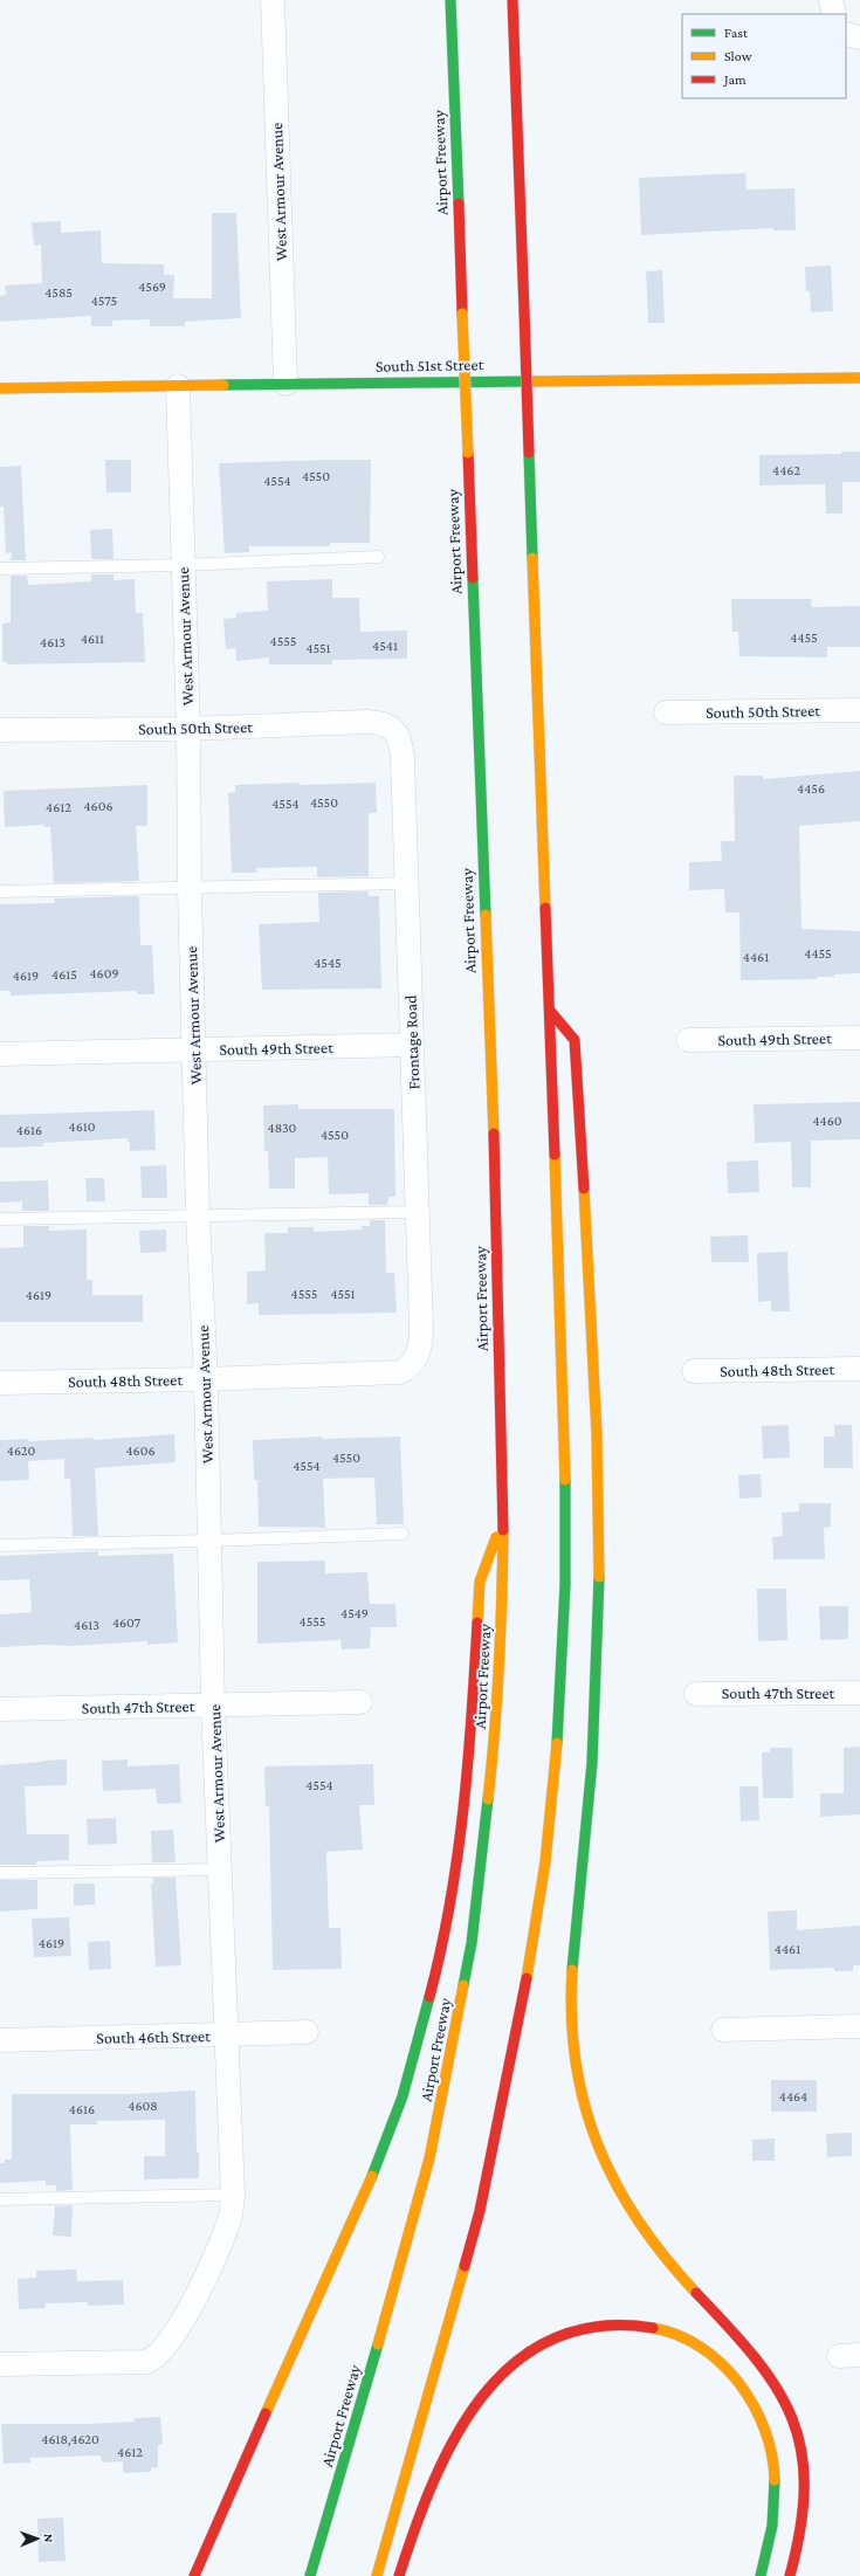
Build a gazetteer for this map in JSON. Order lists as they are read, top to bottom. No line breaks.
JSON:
{"streets":{"main road":["Airport Freeway","South 51st Street"],"street":["West Armour Avenue","South 50th Street","South 49th Street","Frontage Road","South 48th Street","South 47th Street","South 46th Street"]},"crossings":[["West Armour Avenue","South 51st Street"],["West Armour Avenue","South 50th Street"],["West Armour Avenue","South 49th Street"],["West Armour Avenue","South 48th Street"],["West Armour Avenue","South 47th Street"],["West Armour Avenue","South 46th Street"],["South 50th Street","Frontage Road"],["South 49th Street","Frontage Road"],["Frontage Road","South 48th Street"]],"house_numbers":["4569","4585","4575","4462","4550","4554","4455","4611","4555","4613","4541","4551","4456","4550","4554","4606","4612","4455","4461","4545","4609","4615","4619","4460","4610","4830","4616","4550","4555","4551","4619","4620","4606","4550","4554","4549","4555","4607","4613","4554","4619","4461","4464","4608","4616","4618,4620","4612"],"legend":["Fast","Slow","Jam"],"north":"right"}
